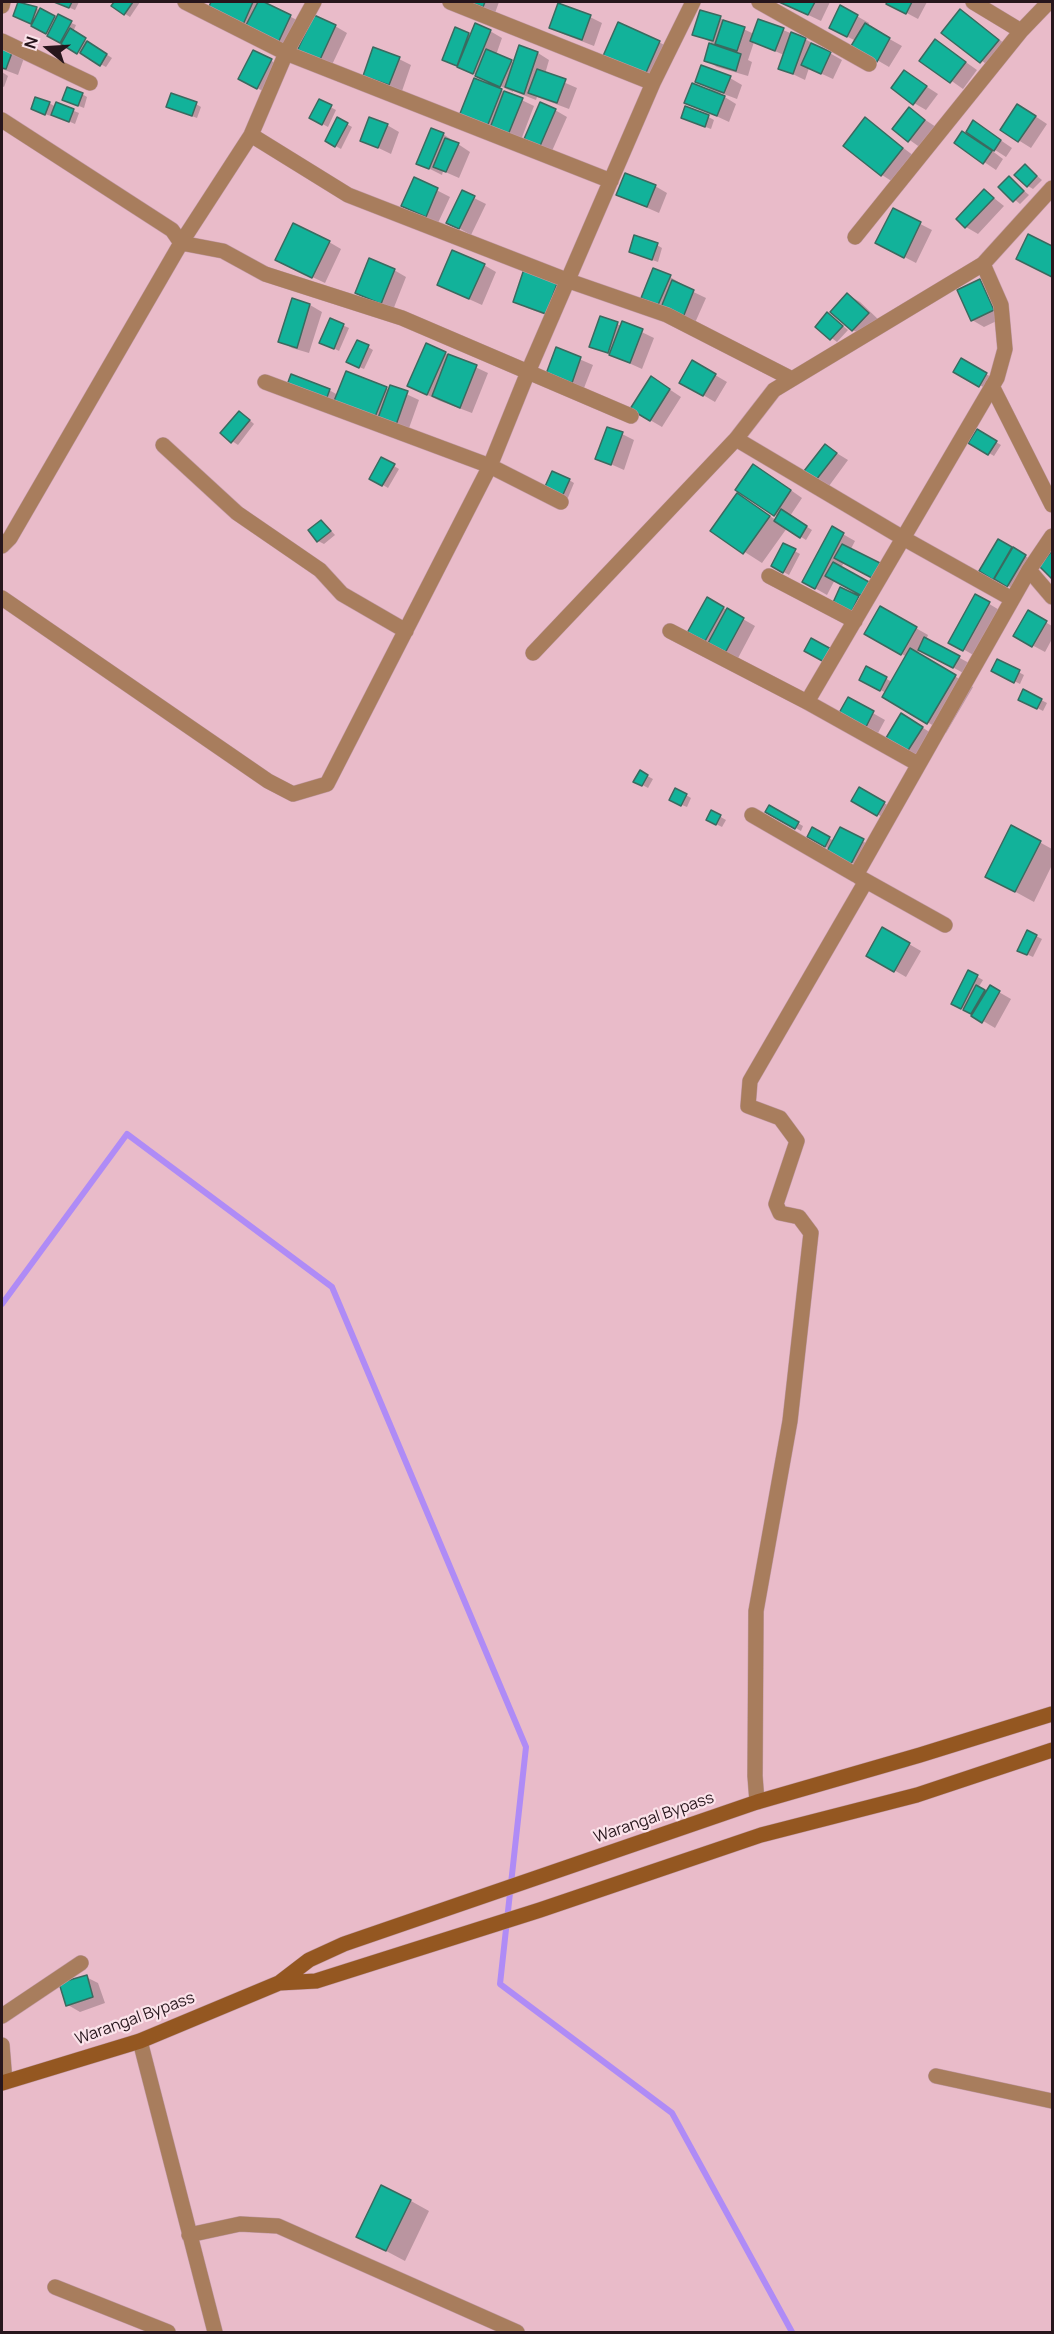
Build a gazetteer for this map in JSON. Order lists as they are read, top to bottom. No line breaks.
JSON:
{"streets":{"main road":["Warangal Bypass"]},"north":"left"}
